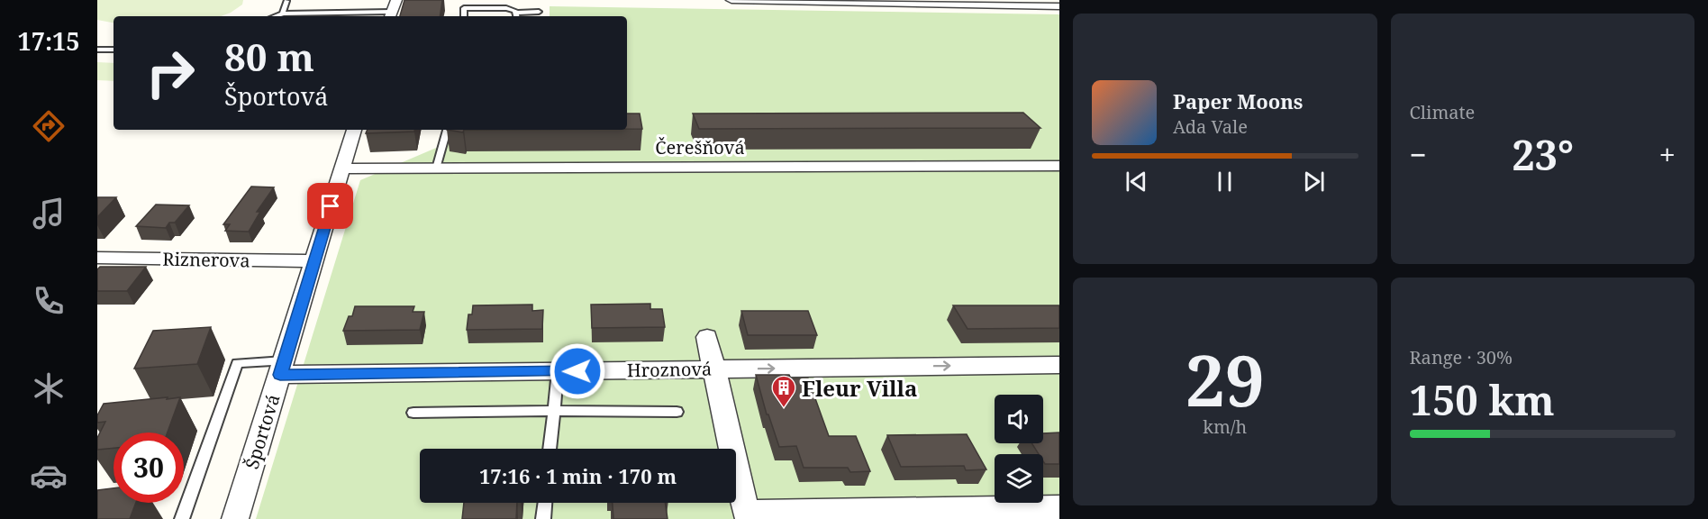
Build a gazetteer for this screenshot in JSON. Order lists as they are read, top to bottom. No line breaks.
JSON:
{"streets":{"street":["Čerešňová","Riznerova","Hroznová","Športová"]},"crossings":[["Čerešňová","Športová"],["Riznerova","Športová"],["Hroznová","Športová"]],"one_way":["Hroznová"],"places":{"building":["Fleur Villa"]},"page":{"tabs":"17:15","tile":["Climate",["29","km/h"],["Range · 30%","150 km"]],"turn":["80 m","Športová"],"song":["Paper Moons","Ada Vale"],"heat":["−","23°","+"],"limit":"30","trip":"17:16 · 1 min · 170 m"}}
